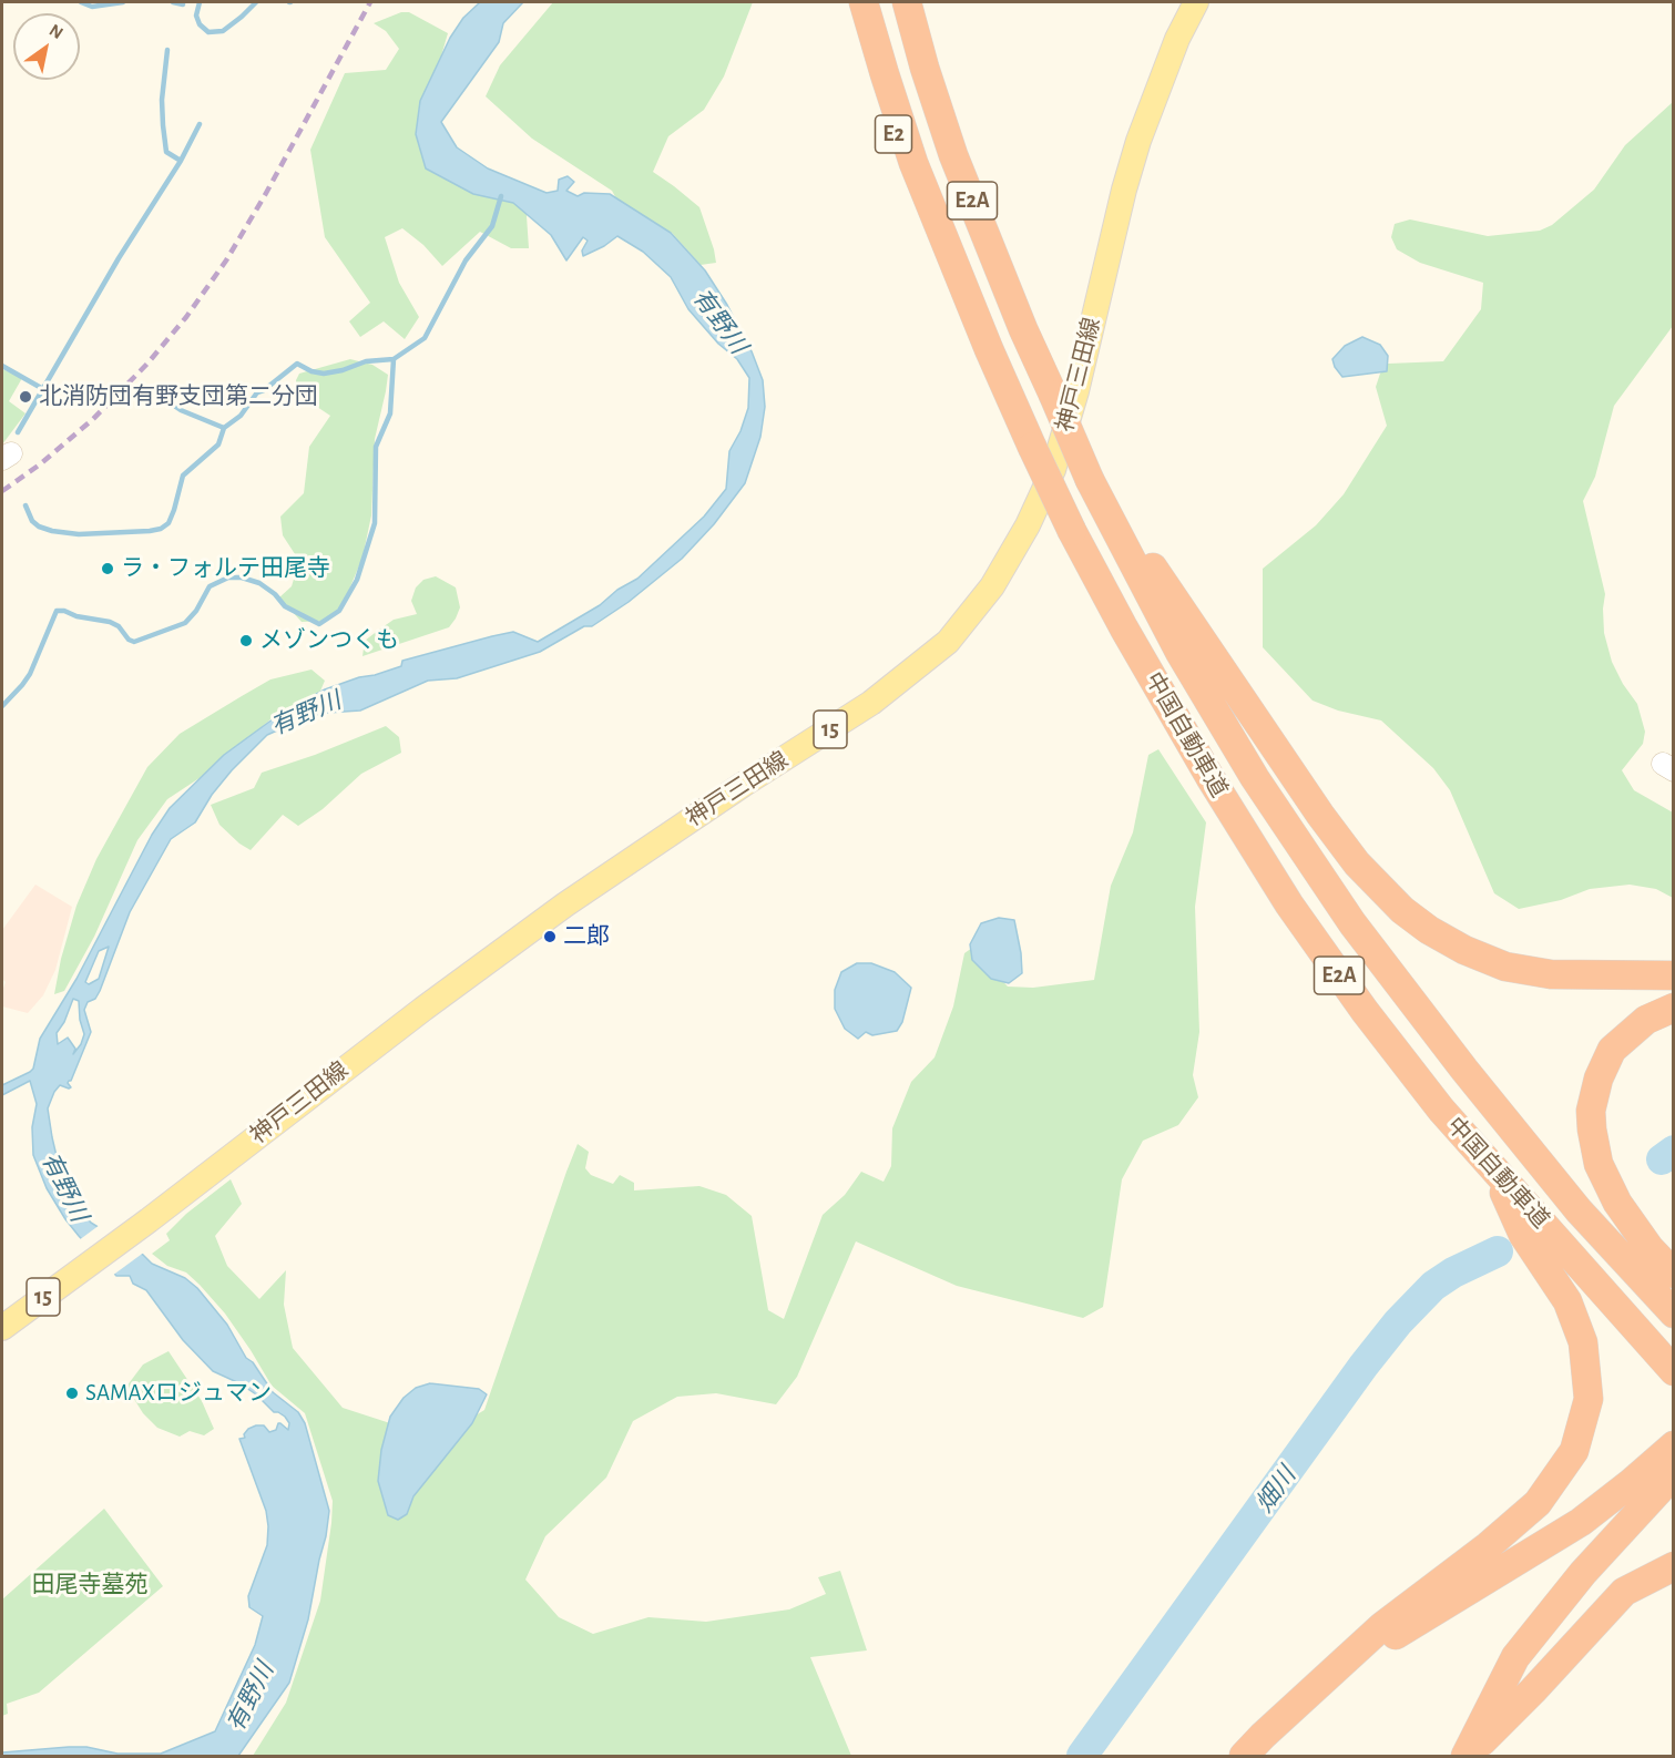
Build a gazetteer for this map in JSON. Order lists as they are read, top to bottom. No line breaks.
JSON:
{"streets":{"highway":["E2","E2A","中国自動車道"],"main road":["神戸三田線","15"]},"crossings":[["E2","中国自動車道"]],"water":["有野川","畑川"],"parks":["田尾寺墓苑"],"places":["北消防団有野支団第二分団","ラ・フォルテ田尾寺","メゾンつくも","二郎","SAMAXロジュマン"],"north":"top right"}
